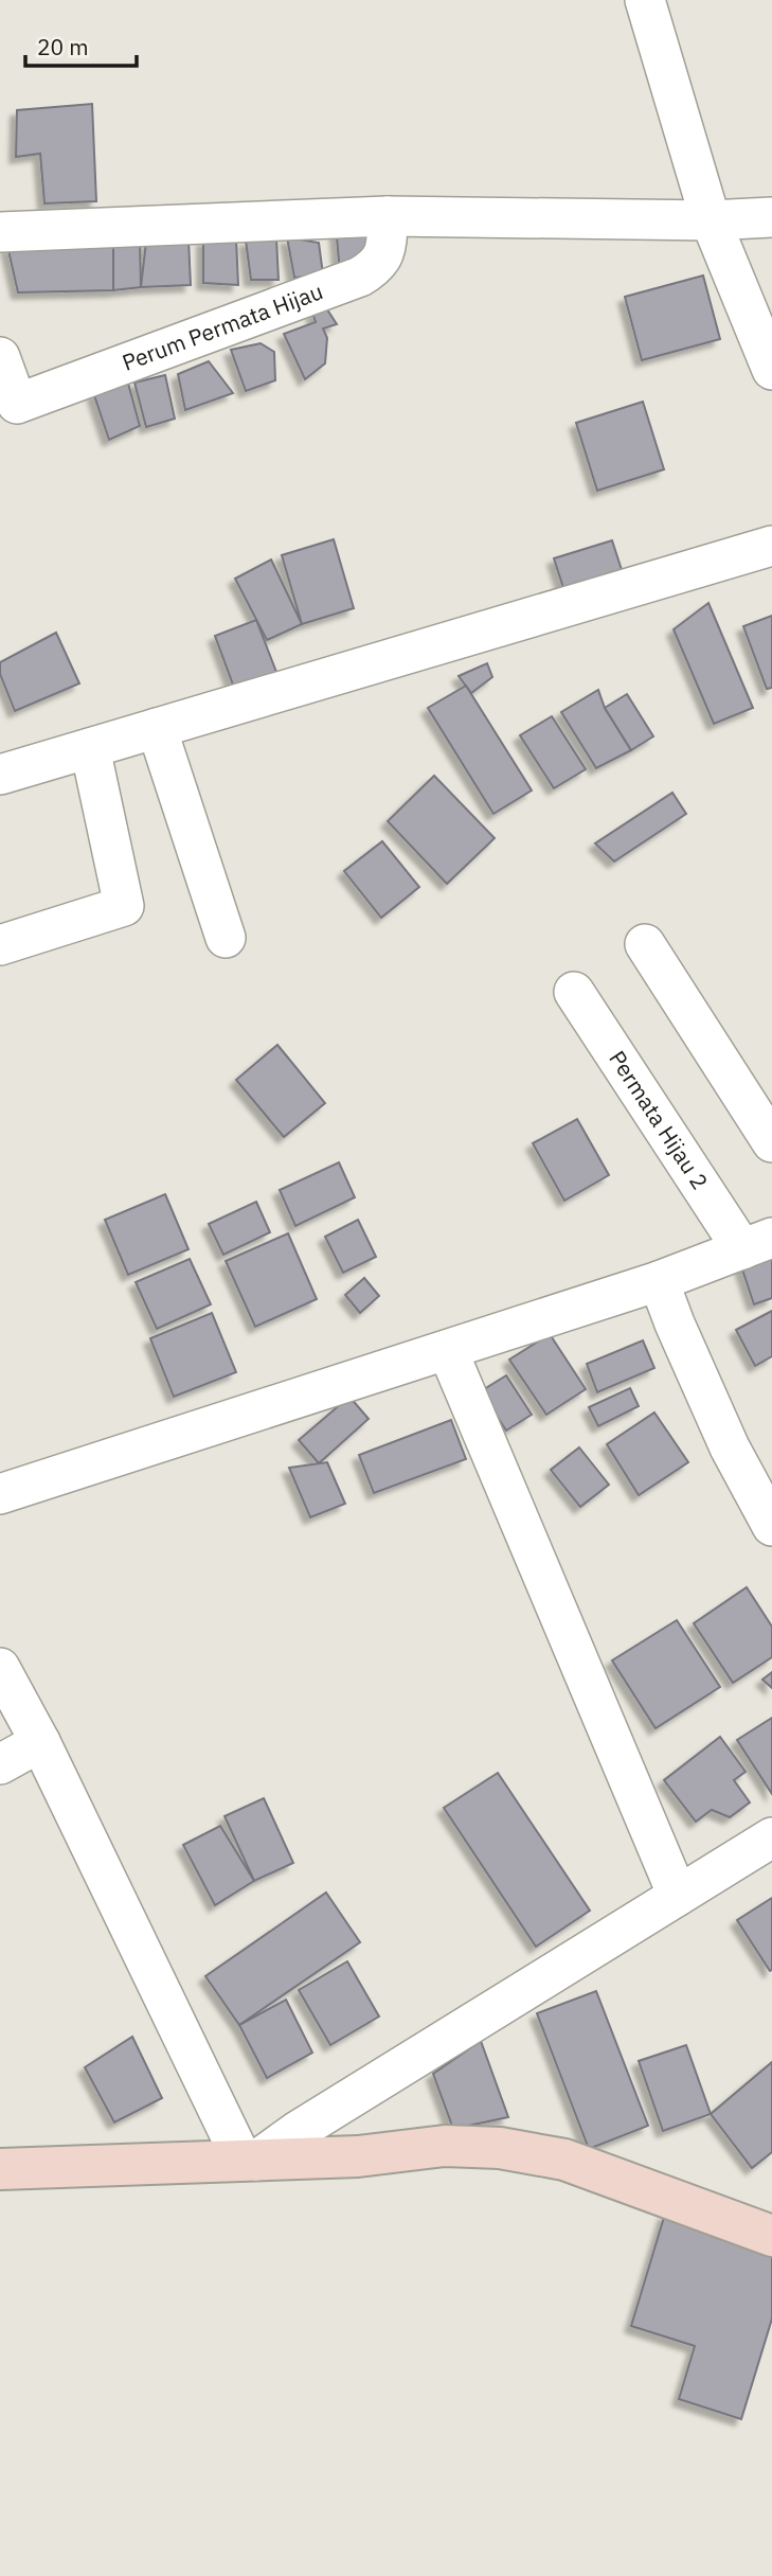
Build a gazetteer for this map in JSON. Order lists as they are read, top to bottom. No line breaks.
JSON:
{"streets":{"street":["Perum Permata Hijau","Permata Hijau 2"]},"scale_bar":"20 m"}
